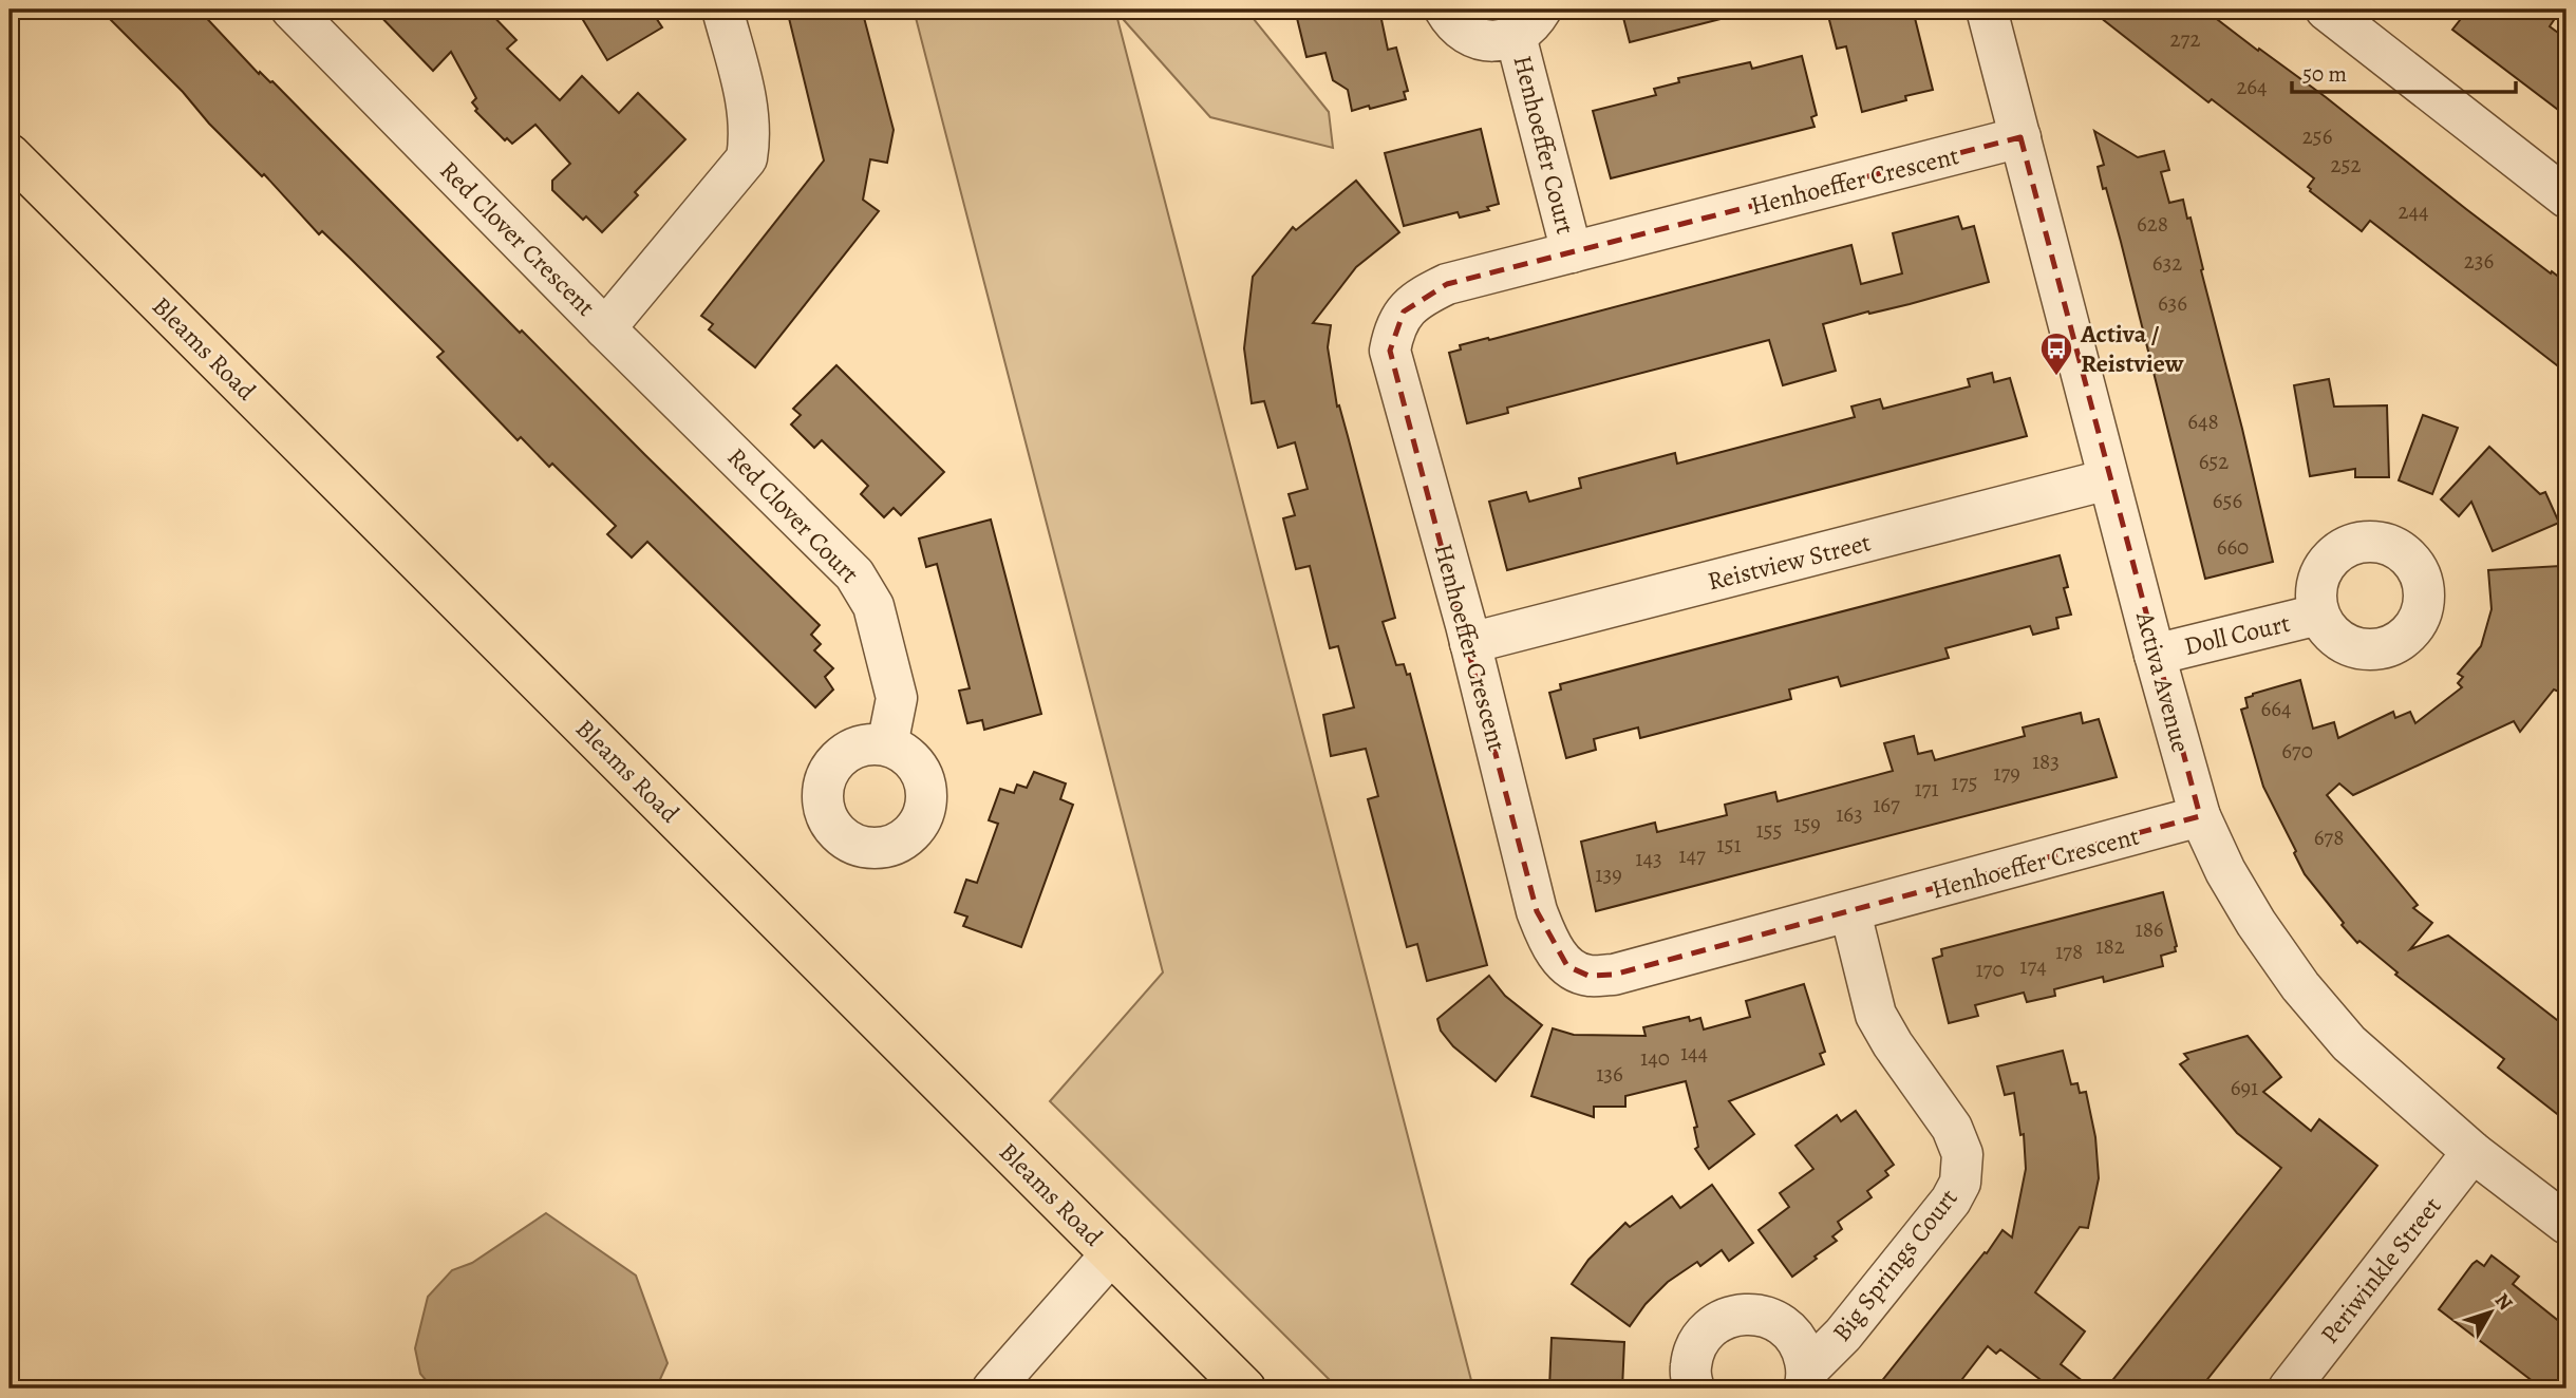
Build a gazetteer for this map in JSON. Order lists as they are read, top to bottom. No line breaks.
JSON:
{"streets":{"main road":["Bleams Road"],"street":["Henhoeffer Court","Henhoeffer Crescent","Red Clover Crescent","Red Clover Court","Reistview Street","Doll Court","Activa Avenue","Big Springs Court","Periwinkle Street"]},"crossings":[["Henhoeffer Court","Henhoeffer Crescent"],["Henhoeffer Crescent","Reistview Street"],["Henhoeffer Crescent","Activa Avenue"],["Henhoeffer Crescent","Big Springs Court"],["Red Clover Crescent","Red Clover Court"],["Reistview Street","Activa Avenue"],["Doll Court","Activa Avenue"],["Activa Avenue","Periwinkle Street"]],"places":{"bus stop":["Activa / Reistview"]},"house_numbers":["272","264","256","252","244","628","236","632","636","648","652","656","660","664","670","183","179","175","171","167","163","159","155","678","151","147","143","139","186","182","178","174","170","144","140","136","691"],"scale_bar":"50 m","north":"top right"}
